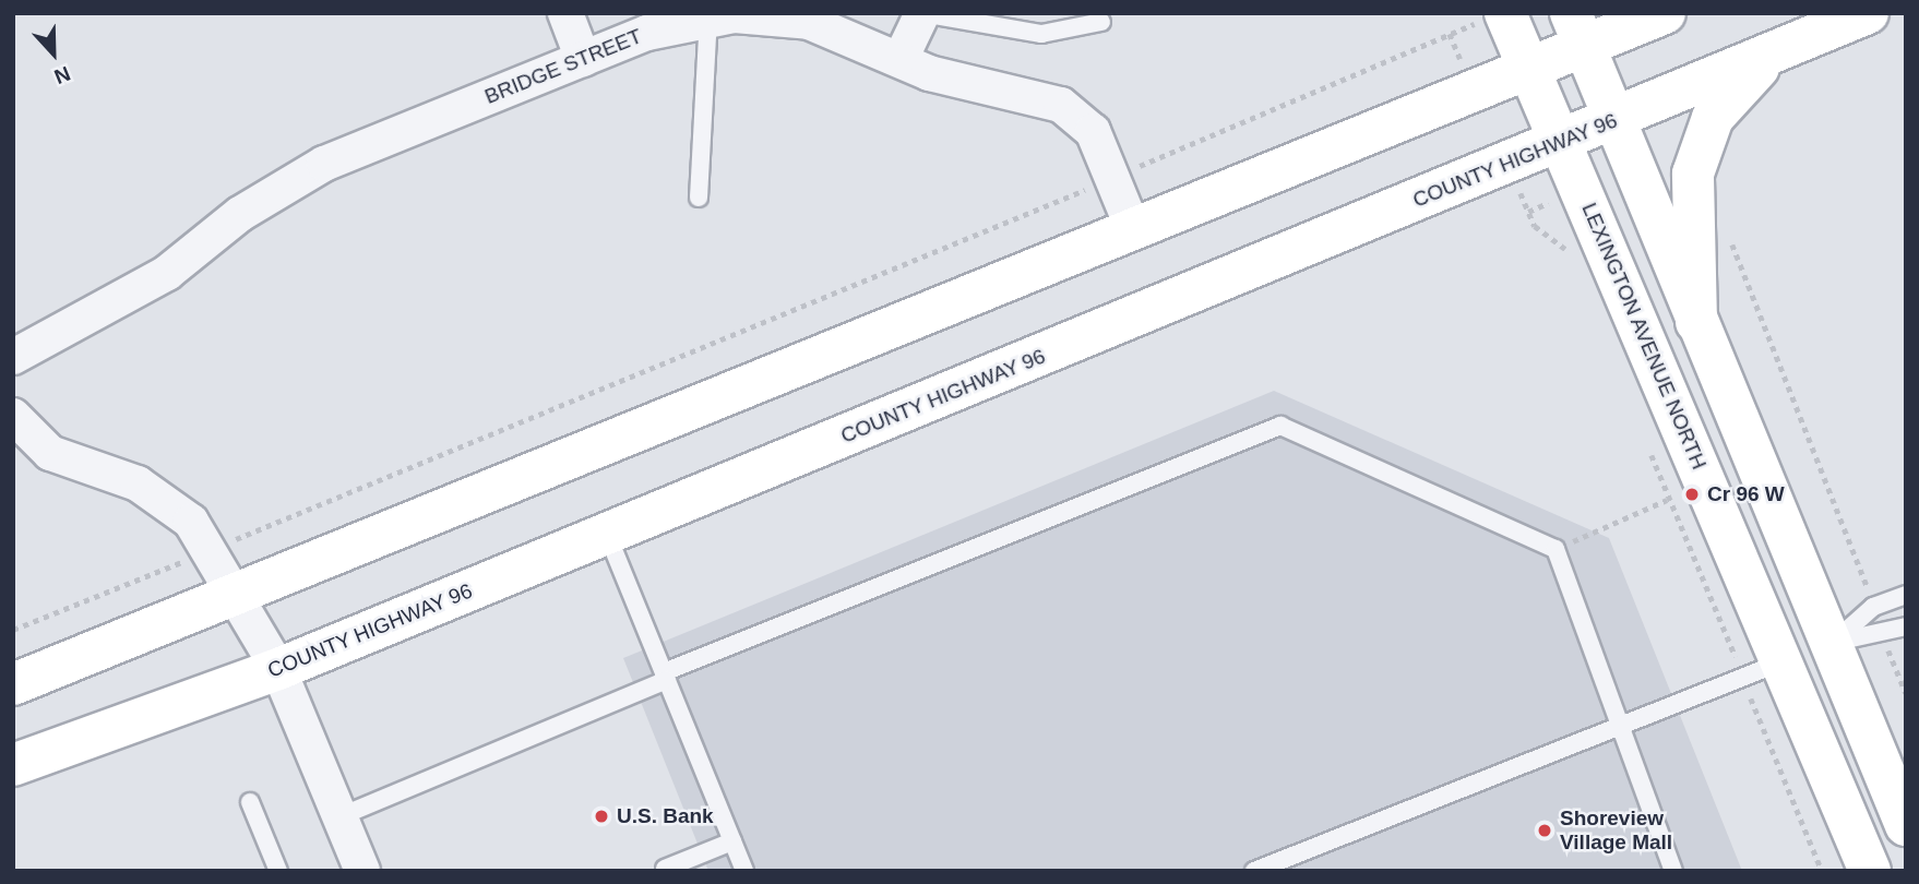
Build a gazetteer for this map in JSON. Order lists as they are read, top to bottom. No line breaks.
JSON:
{"streets":{"main road":["COUNTY HIGHWAY 96","LEXINGTON AVENUE NORTH"],"street":["BRIDGE STREET"]},"crossings":[["COUNTY HIGHWAY 96","LEXINGTON AVENUE NORTH"]],"places":["Cr 96 W","U.S. Bank","Shoreview Village Mall"],"north":"bottom"}
